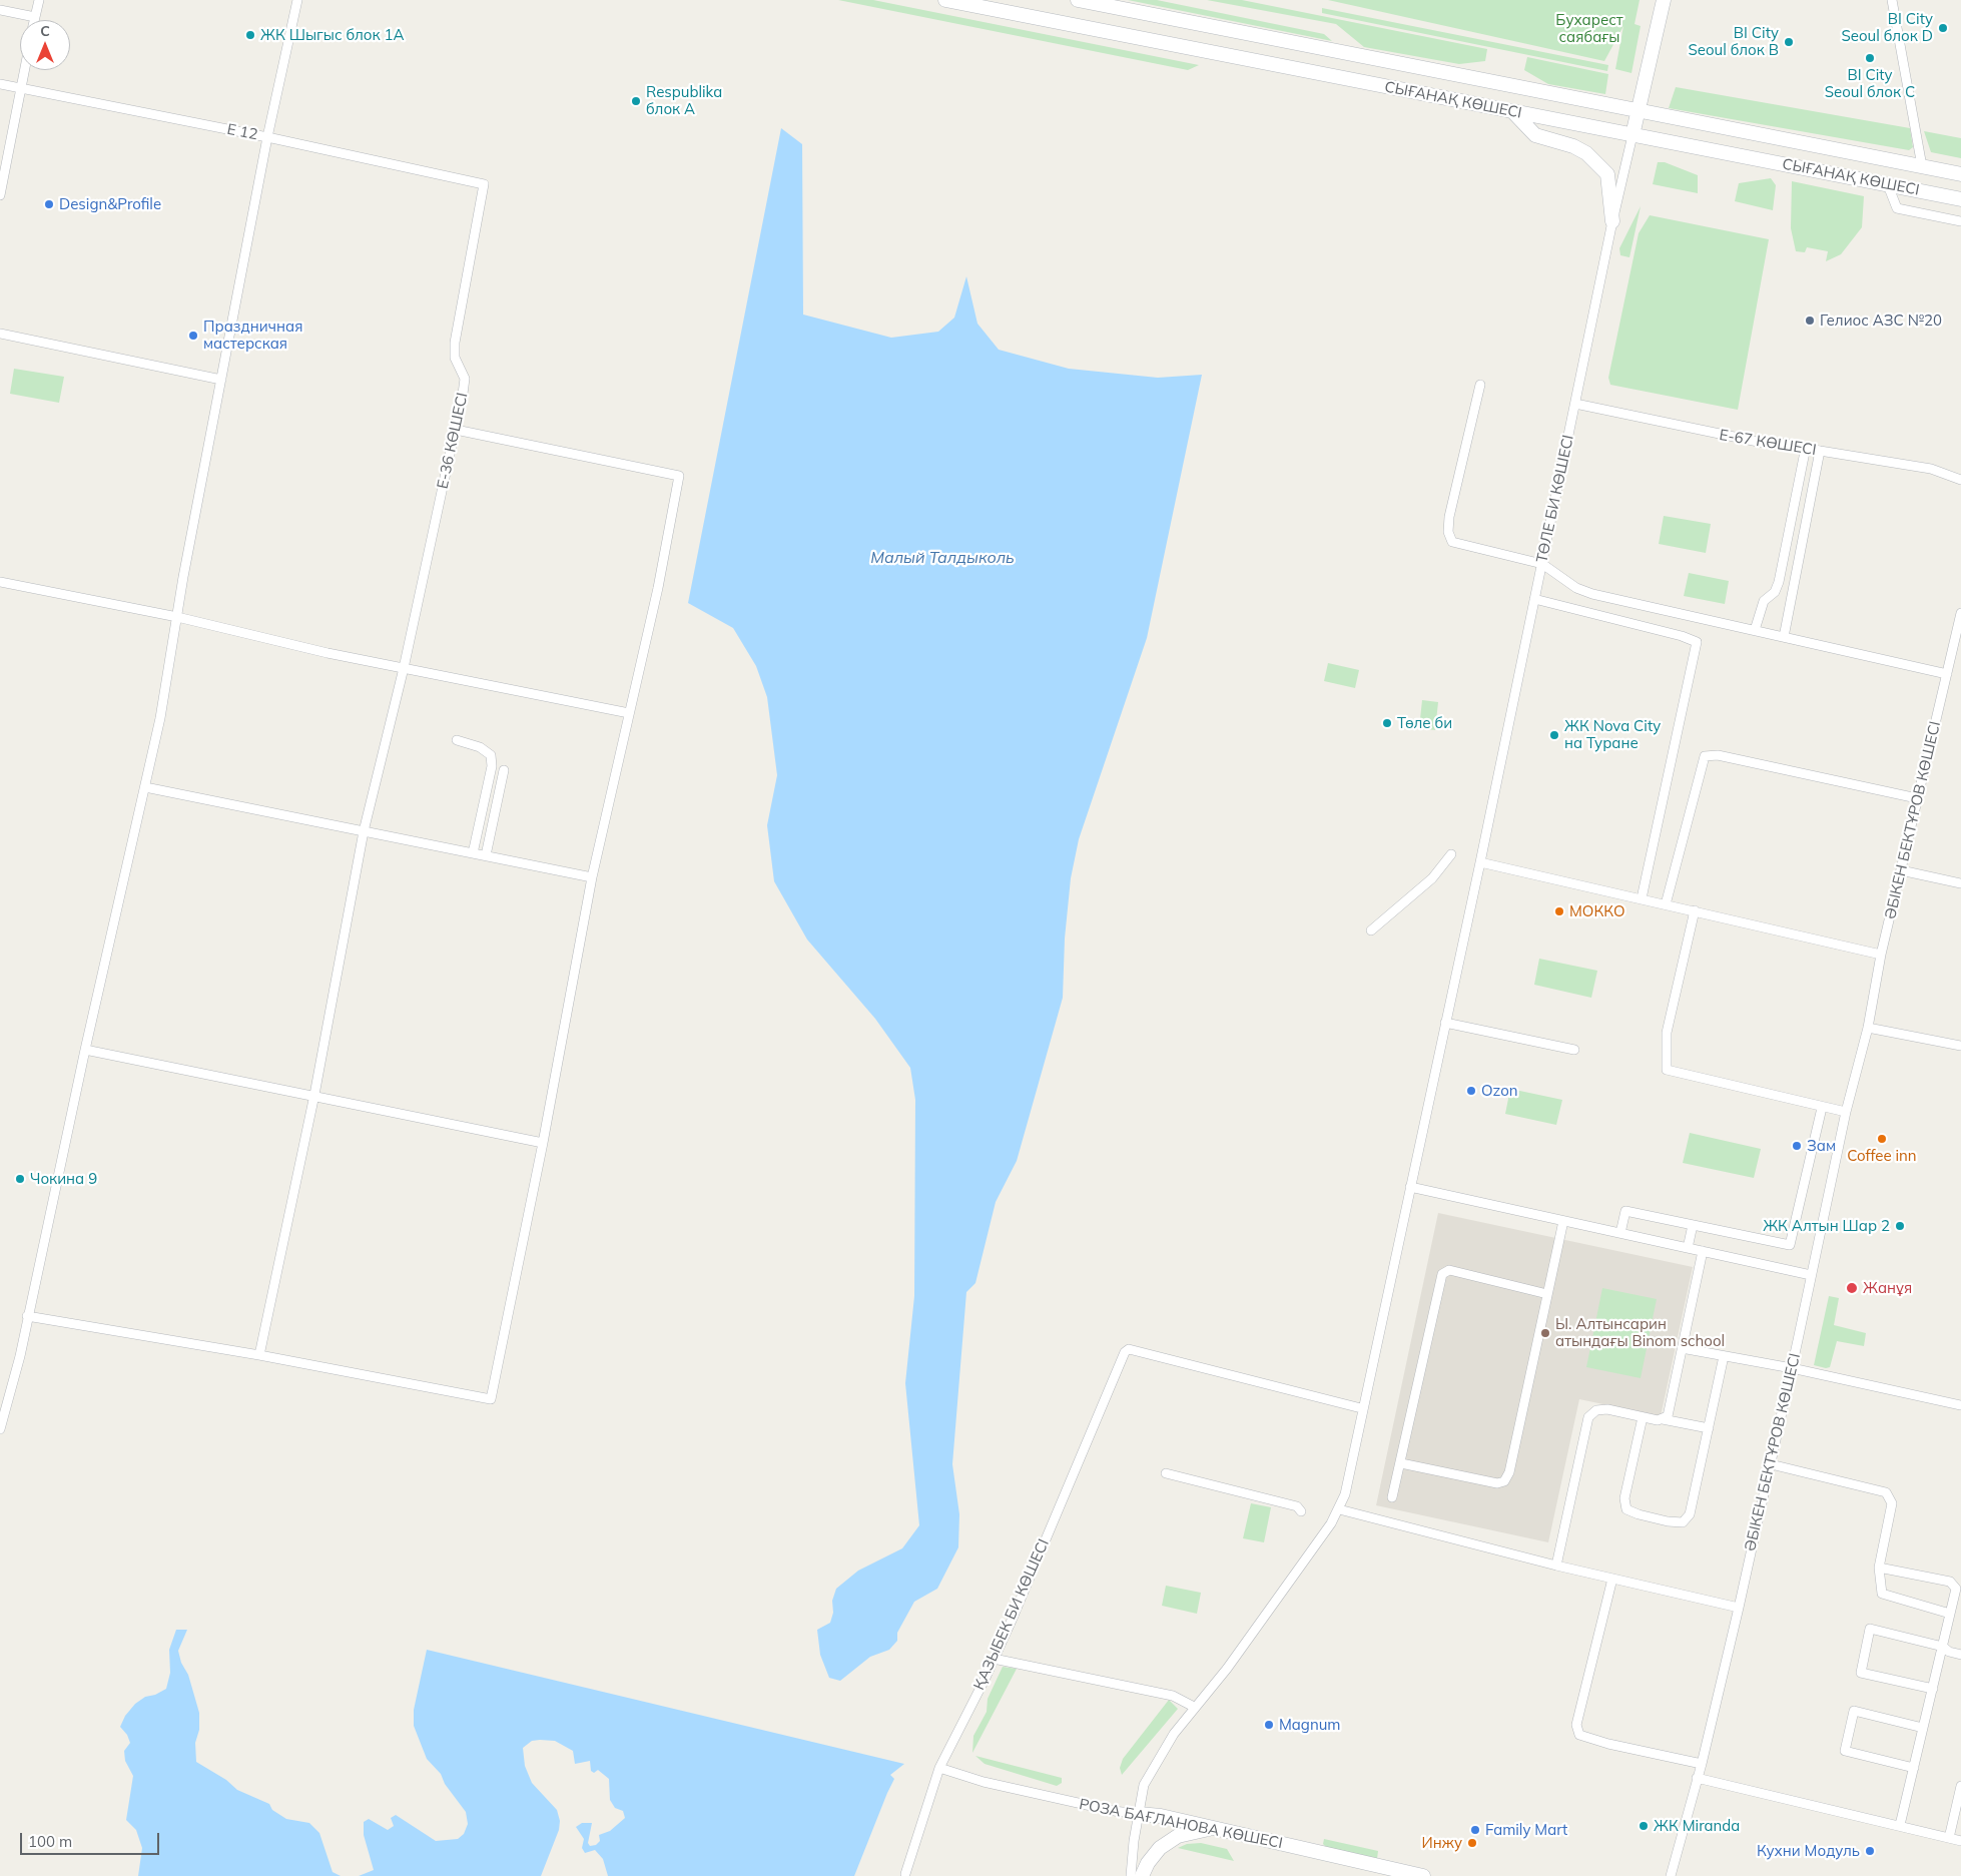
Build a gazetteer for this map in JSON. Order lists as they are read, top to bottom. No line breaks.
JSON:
{"streets":{"main road":["СЫҒАНАҚ КӨШЕСІ","РОЗА БАҒЛАНОВА КӨШЕСІ"],"street":["E 12","Е-36 КӨШЕСІ","Е-67 КӨШЕСІ","ТӨЛЕ БИ КӨШЕСІ","ӘБІКЕН БЕКТҰРОВ КӨШЕСІ","ҚАЗЫБЕК БИ КӨШЕСІ"]},"crossings":[["СЫҒАНАҚ КӨШЕСІ","ТӨЛЕ БИ КӨШЕСІ"],["E 12","Е-36 КӨШЕСІ"],["Е-67 КӨШЕСІ","ТӨЛЕ БИ КӨШЕСІ"],["ТӨЛЕ БИ КӨШЕСІ","ҚАЗЫБЕК БИ КӨШЕСІ"],["ҚАЗЫБЕК БИ КӨШЕСІ","РОЗА БАҒЛАНОВА КӨШЕСІ"]],"water":["Малый Талдыколь"],"parks":["Бухарест саябағы"],"places":["BI City Seoul блок D","ЖК Шыгыс блок 1А","BI City Seoul блок B","BI City Seoul блок C","Respublika блок А","Design&Profile","Гелиос АЗС №20","Праздничная мастерская","Төле би","ЖК Nova City на Туране","МОККО","Ozon","Coffee inn","Зам","Чокина 9","ЖК Алтын Шар 2","Жанұя","Ы. Алтынсарин атындағы Binom school","Magnum","ЖК Miranda","Family Mart","Инжу","Кухни Модуль"],"scale_bar":"100 m","north":"top"}
